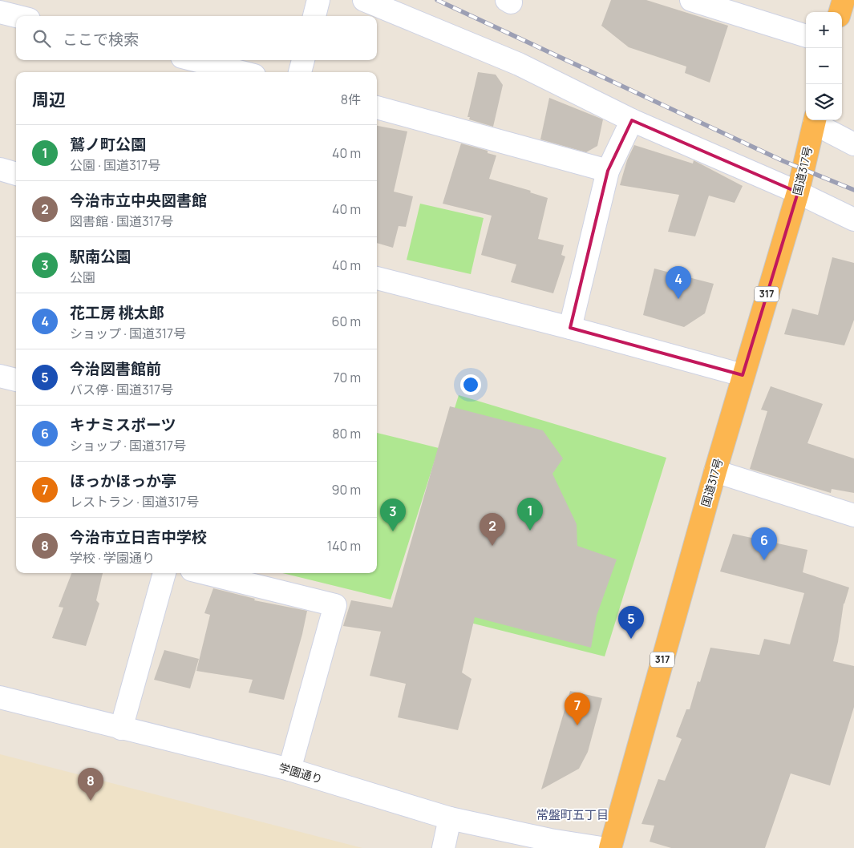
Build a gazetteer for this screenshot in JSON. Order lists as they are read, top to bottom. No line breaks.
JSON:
{"streets":{"highway":["国道317号","317"],"street":["学園通り"]},"districts":["常盤町五丁目"],"page":{"map_buttons":["+","−"],"search":"ここで検索","heading":["周辺","8件"],"list":[{"mark":"1","name":"鷲ノ町公園","note":"公園 · 国道317号","value":"40 m"},{"mark":"2","name":"今治市立中央図書館","note":"図書館 · 国道317号","value":"40 m"},{"mark":"3","name":"駅南公園","note":"公園","value":"40 m"},{"mark":"4","name":"花工房 桃太郎","note":"ショップ · 国道317号","value":"60 m"},{"mark":"5","name":"今治図書館前","note":"バス停 · 国道317号","value":"70 m"},{"mark":"6","name":"キナミスポーツ","note":"ショップ · 国道317号","value":"80 m"},{"mark":"7","name":"ほっかほっか亭","note":"レストラン · 国道317号","value":"90 m"},{"mark":"8","name":"今治市立日吉中学校","note":"学校 · 学園通り","value":"140 m"}],"pins":["4","1","3","2","6","5","7","8"]}}
